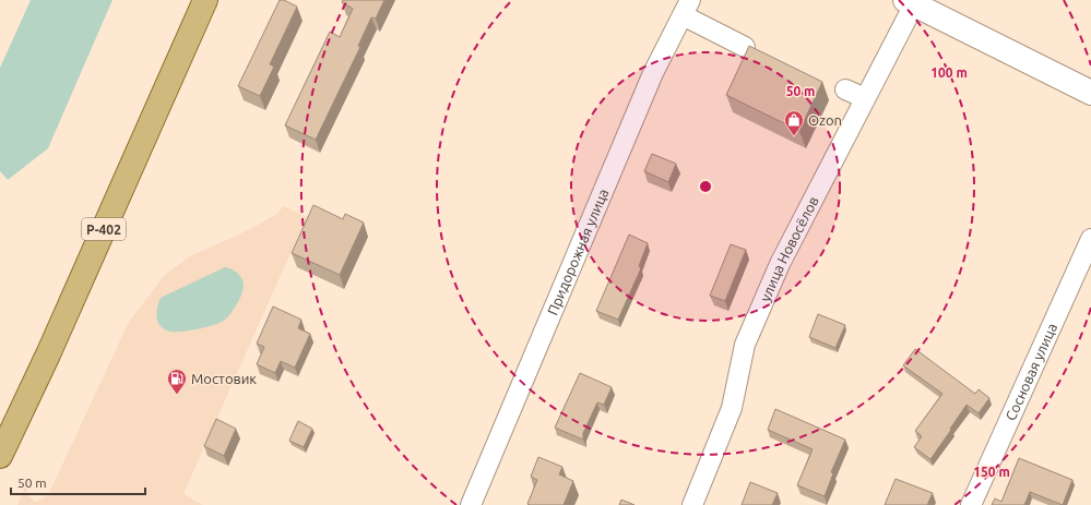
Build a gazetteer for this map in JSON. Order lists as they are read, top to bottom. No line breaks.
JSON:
{"streets":{"main road":["Р-402"],"street":["улица Новосёлов","Придорожная улица","Сосновая улица"]},"places":{"shop":["Ozon"],"fuel station":["Мостовик"]},"scale_bar":"50 m","rings":["100 m","50 m","150 m"]}
